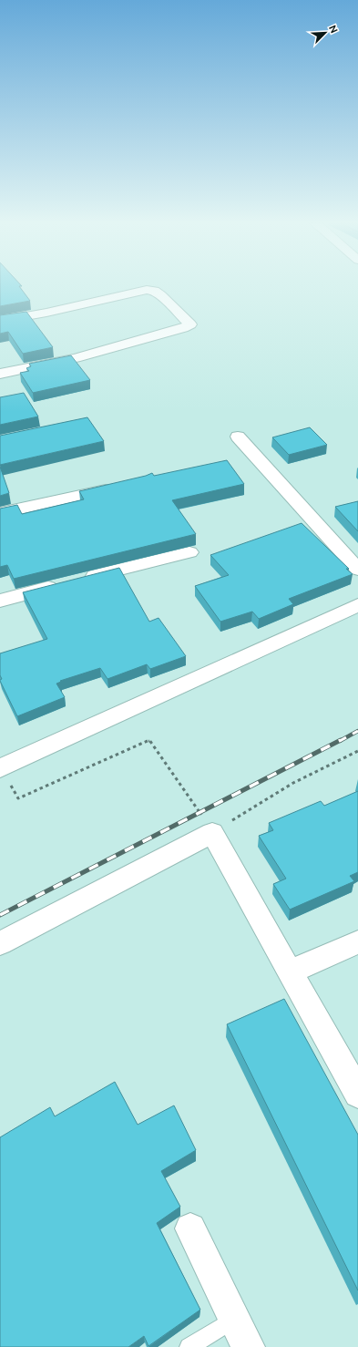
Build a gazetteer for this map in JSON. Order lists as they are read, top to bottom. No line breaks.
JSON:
{"north":"top right"}
